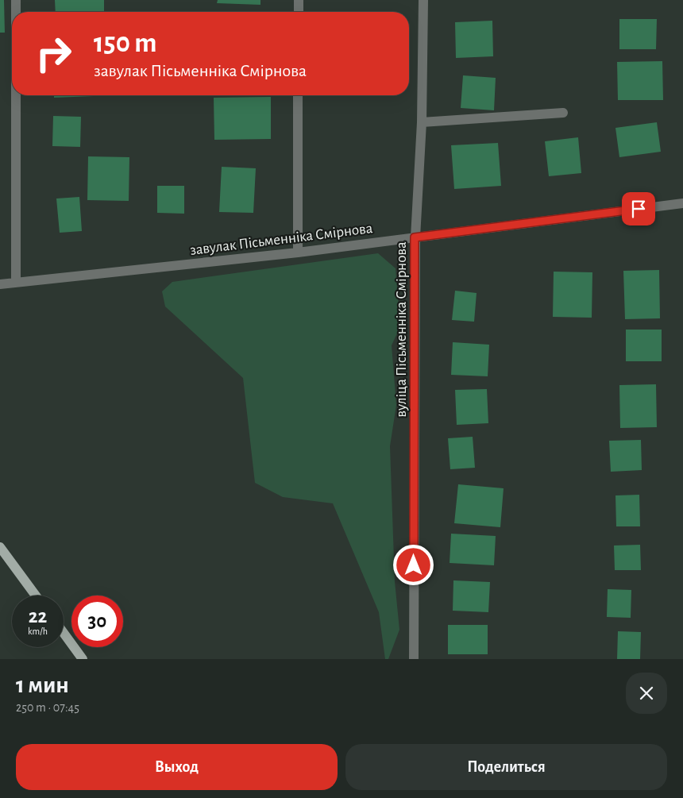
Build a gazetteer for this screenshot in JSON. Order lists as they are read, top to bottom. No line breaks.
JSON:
{"streets":{"street":["завулак Пісьменніка Смірнова","вуліца Пісьменніка Смірнова"]},"crossings":[["завулак Пісьменніка Смірнова","вуліца Пісьменніка Смірнова"]],"page":{"turn":["150 m","завулак Пісьменніка Смірнова"],"speed":"22 km/h","limit":"30","heading":["1 мин","250 m · 07:45"],"buttons":["Выход","Поделиться"]}}
